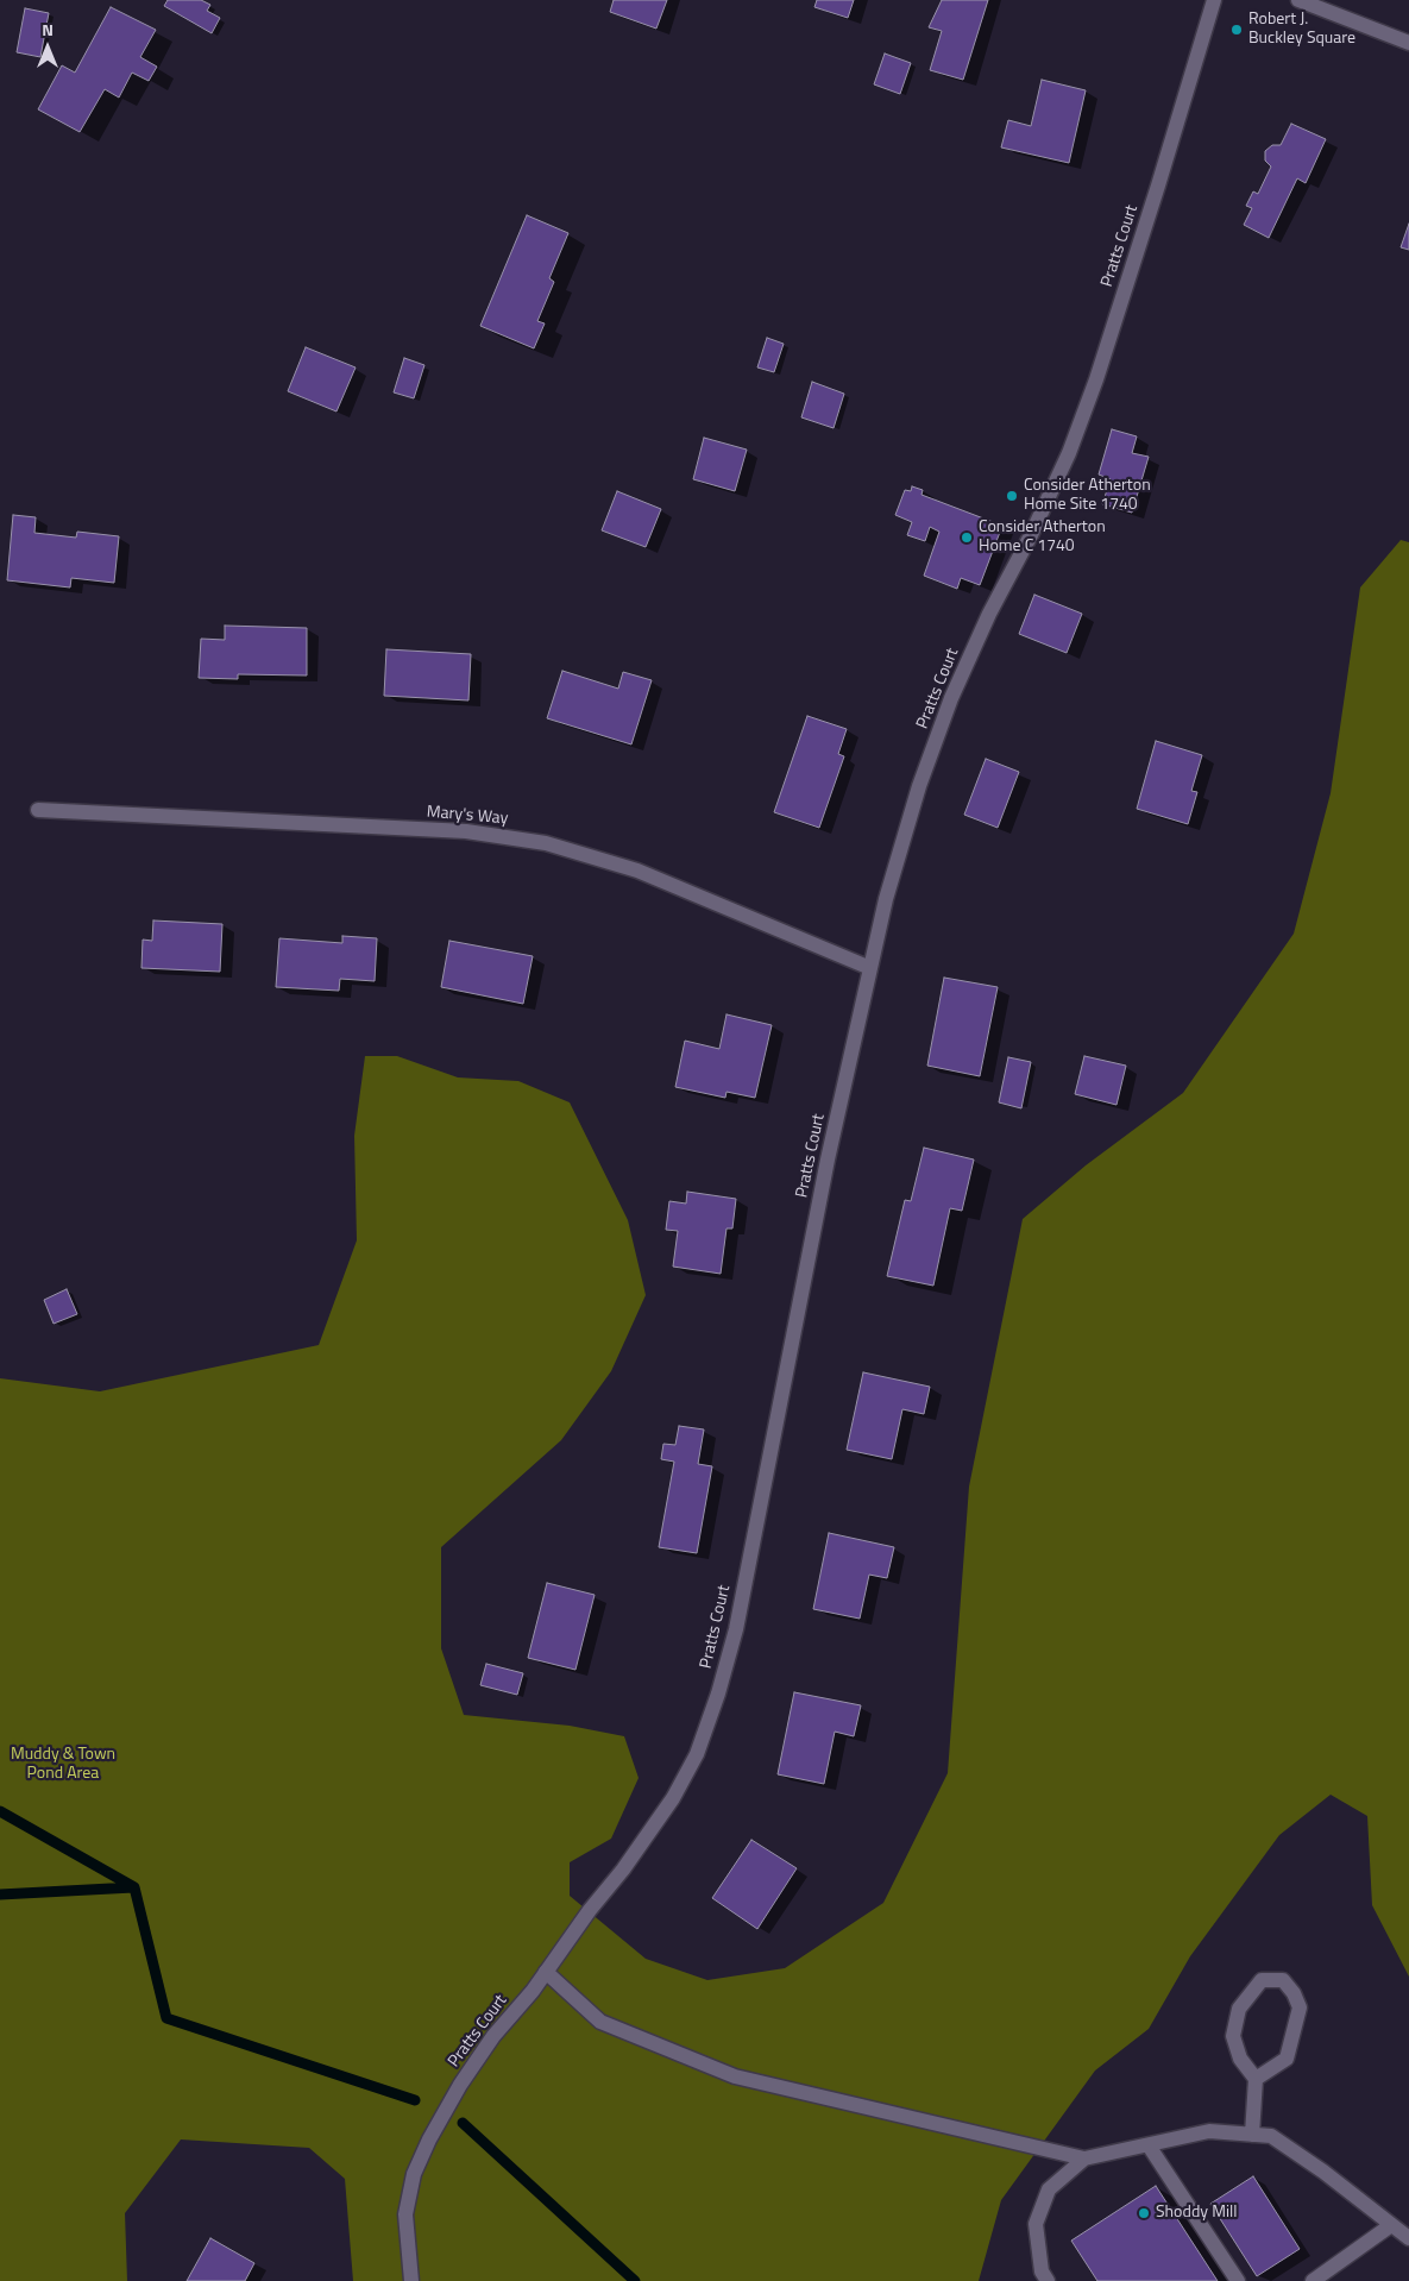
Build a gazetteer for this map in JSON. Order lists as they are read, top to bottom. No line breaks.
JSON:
{"streets":{"street":["Pratts Court","Mary's Way"]},"crossings":[["Pratts Court","Mary's Way"]],"parks":["Muddy & Town Pond Area"],"places":["Robert J. Buckley Square","Consider Atherton Home Site 1740","Consider Atherton Home C 1740","Shoddy Mill"],"north":"top"}
